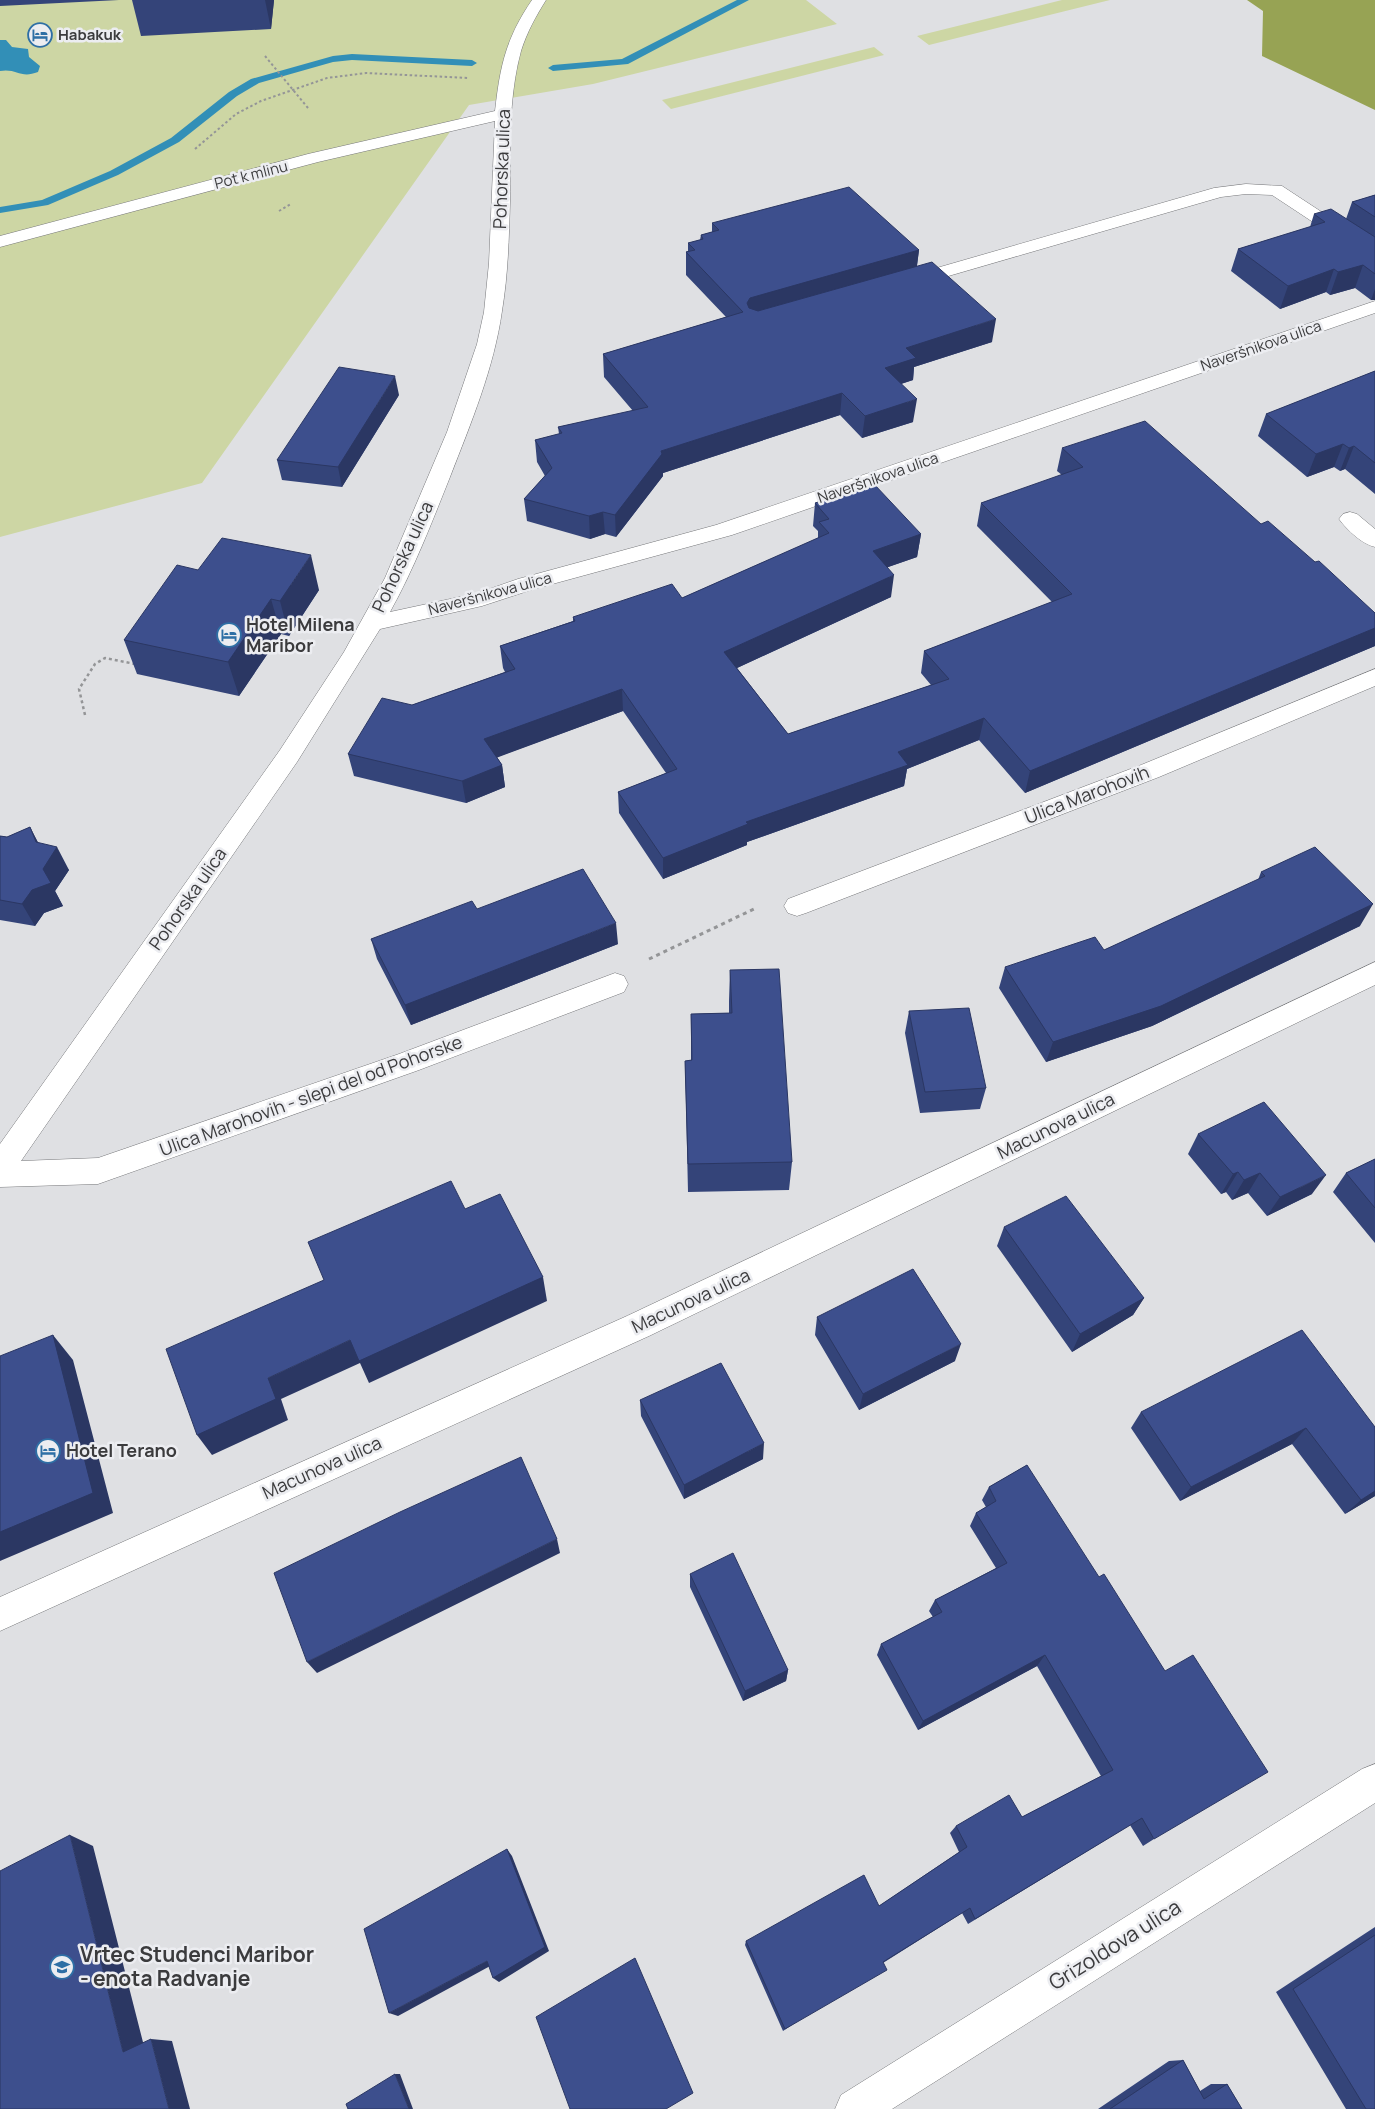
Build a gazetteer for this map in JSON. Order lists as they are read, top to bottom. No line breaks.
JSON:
{"streets":{"street":["Pohorska ulica","Pot k mlinu","Naveršnikova ulica","Ulica Marohovih","Ulica Marohovih - slepi del od Pohorske","Macunova ulica","Grizoldova ulica"]},"crossings":[["Pohorska ulica","Pot k mlinu"],["Pohorska ulica","Naveršnikova ulica"]],"places":{"hotel":["Habakuk","Hotel Milena Maribor","Hotel Terano"],"school or university":["Vrtec Studenci Maribor - enota Radvanje"]}}
